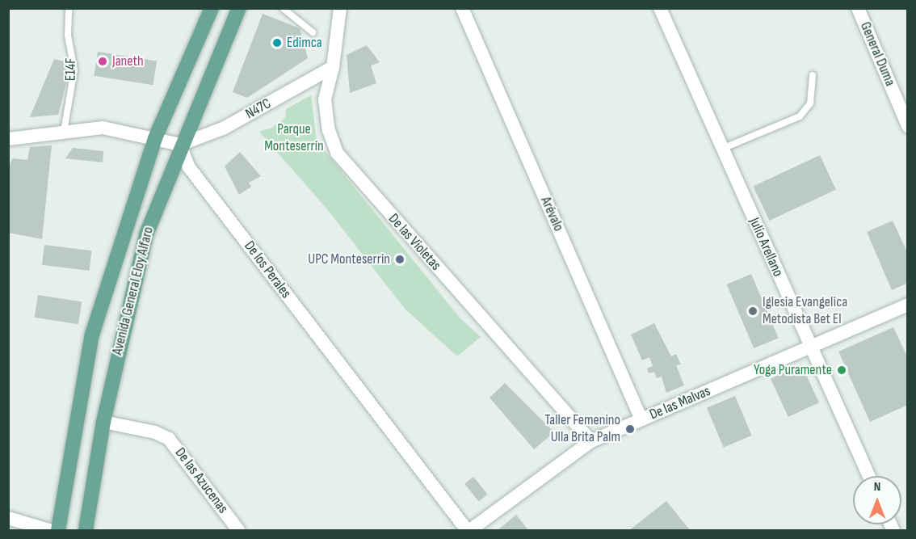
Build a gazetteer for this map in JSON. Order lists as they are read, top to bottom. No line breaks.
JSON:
{"streets":{"main road":["Avenida General Eloy Alfaro"],"street":["General Duma","N47C","Arévalo","De las Violetas","Julio Arellano","De los Perales","De las Malvas","De las Azucenas"],"lane":["E14F"]},"crossings":[["N47C","De las Violetas"],["N47C","De los Perales"],["N47C","Avenida General Eloy Alfaro"],["Arévalo","De las Malvas"],["De las Violetas","De las Malvas"],["Julio Arellano","De las Malvas"],["De los Perales","Avenida General Eloy Alfaro"],["De los Perales","De las Malvas"],["Avenida General Eloy Alfaro","De las Azucenas"]],"parks":["Parque Monteserrín"],"places":["Edimca","Janeth","UPC Monteserrin","Iglesia Evangelica Metodista Bet El","Yoga Puramente","Taller Femenino Ulla Brita Palm"],"north":"top"}
